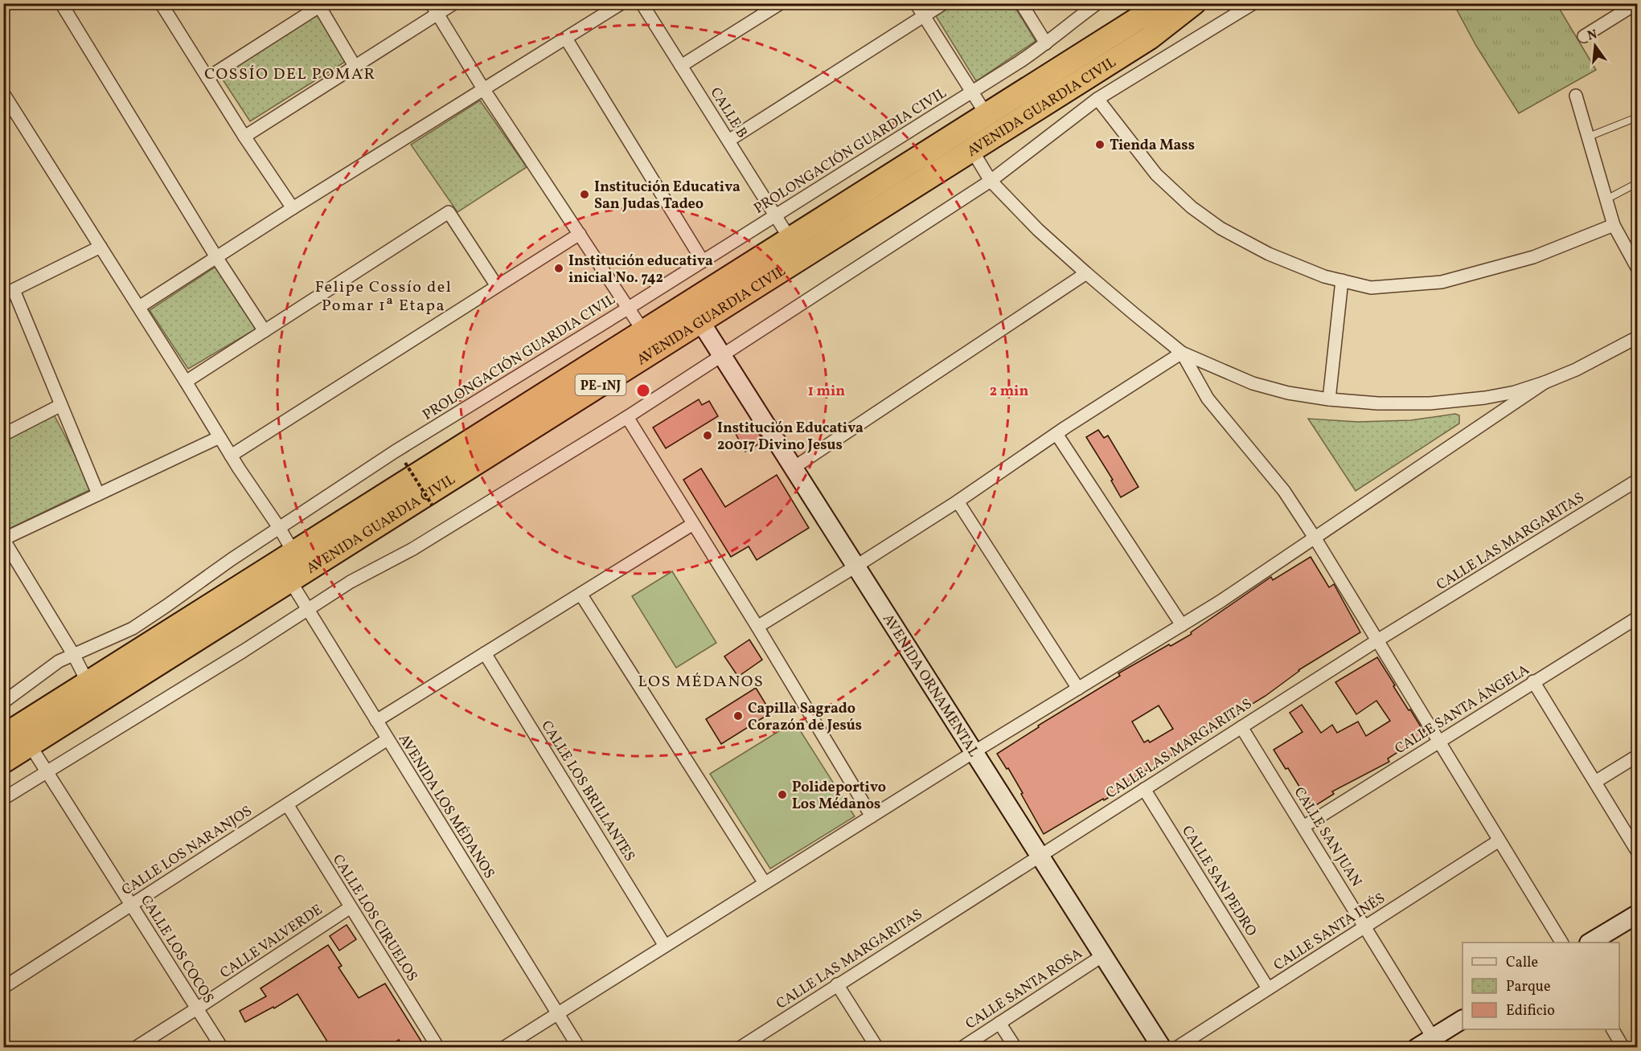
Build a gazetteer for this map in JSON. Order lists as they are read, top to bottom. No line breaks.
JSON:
{"streets":{"highway":["AVENIDA GUARDIA CIVIL","PE-1NJ"],"street":["CALLE B","PROLONGACIÓN GUARDIA CIVIL","CALLE LAS MARGARITAS","AVENIDA ORNAMENTAL","CALLE SANTA ÁNGELA","CALLE LOS BRILLANTES","AVENIDA LOS MÉDANOS","CALLE SAN JUAN","CALLE LOS NARANJOS","CALLE SAN PEDRO","CALLE LOS CIRUELOS","CALLE SANTA INÉS","CALLE VALVERDE","CALLE LOS COCOS","CALLE SANTA ROSA"]},"crossings":[["AVENIDA GUARDIA CIVIL","CALLE B"],["AVENIDA GUARDIA CIVIL","AVENIDA ORNAMENTAL"],["AVENIDA GUARDIA CIVIL","AVENIDA LOS MÉDANOS"],["AVENIDA GUARDIA CIVIL","CALLE LOS COCOS"],["CALLE B","PROLONGACIÓN GUARDIA CIVIL"],["CALLE LAS MARGARITAS","AVENIDA ORNAMENTAL"],["CALLE LAS MARGARITAS","CALLE SAN JUAN"],["CALLE LAS MARGARITAS","CALLE SAN PEDRO"],["AVENIDA ORNAMENTAL","CALLE SANTA ROSA"],["CALLE SANTA ÁNGELA","CALLE SAN JUAN"],["AVENIDA LOS MÉDANOS","CALLE LOS NARANJOS"],["CALLE SAN JUAN","CALLE SANTA INÉS"],["CALLE LOS NARANJOS","CALLE LOS CIRUELOS"],["CALLE LOS NARANJOS","CALLE LOS COCOS"],["CALLE SAN PEDRO","CALLE SANTA INÉS"],["CALLE LOS CIRUELOS","CALLE VALVERDE"],["CALLE VALVERDE","CALLE LOS COCOS"]],"districts":["COSSÍO DEL POMAR","Felipe Cossío del Pomar 1ª Etapa","LOS MÉDANOS"],"places":["Tienda Mass","Institución Educativa San Judas Tadeo","Institución educativa inicial No. 742","Institución Educativa 20017 Divino Jesus","Capilla Sagrado Corazón de Jesús","Polideportivo Los Médanos"],"legend":["Calle","Parque","Edificio"],"north":"top","rings":["1 min","2 min"]}
